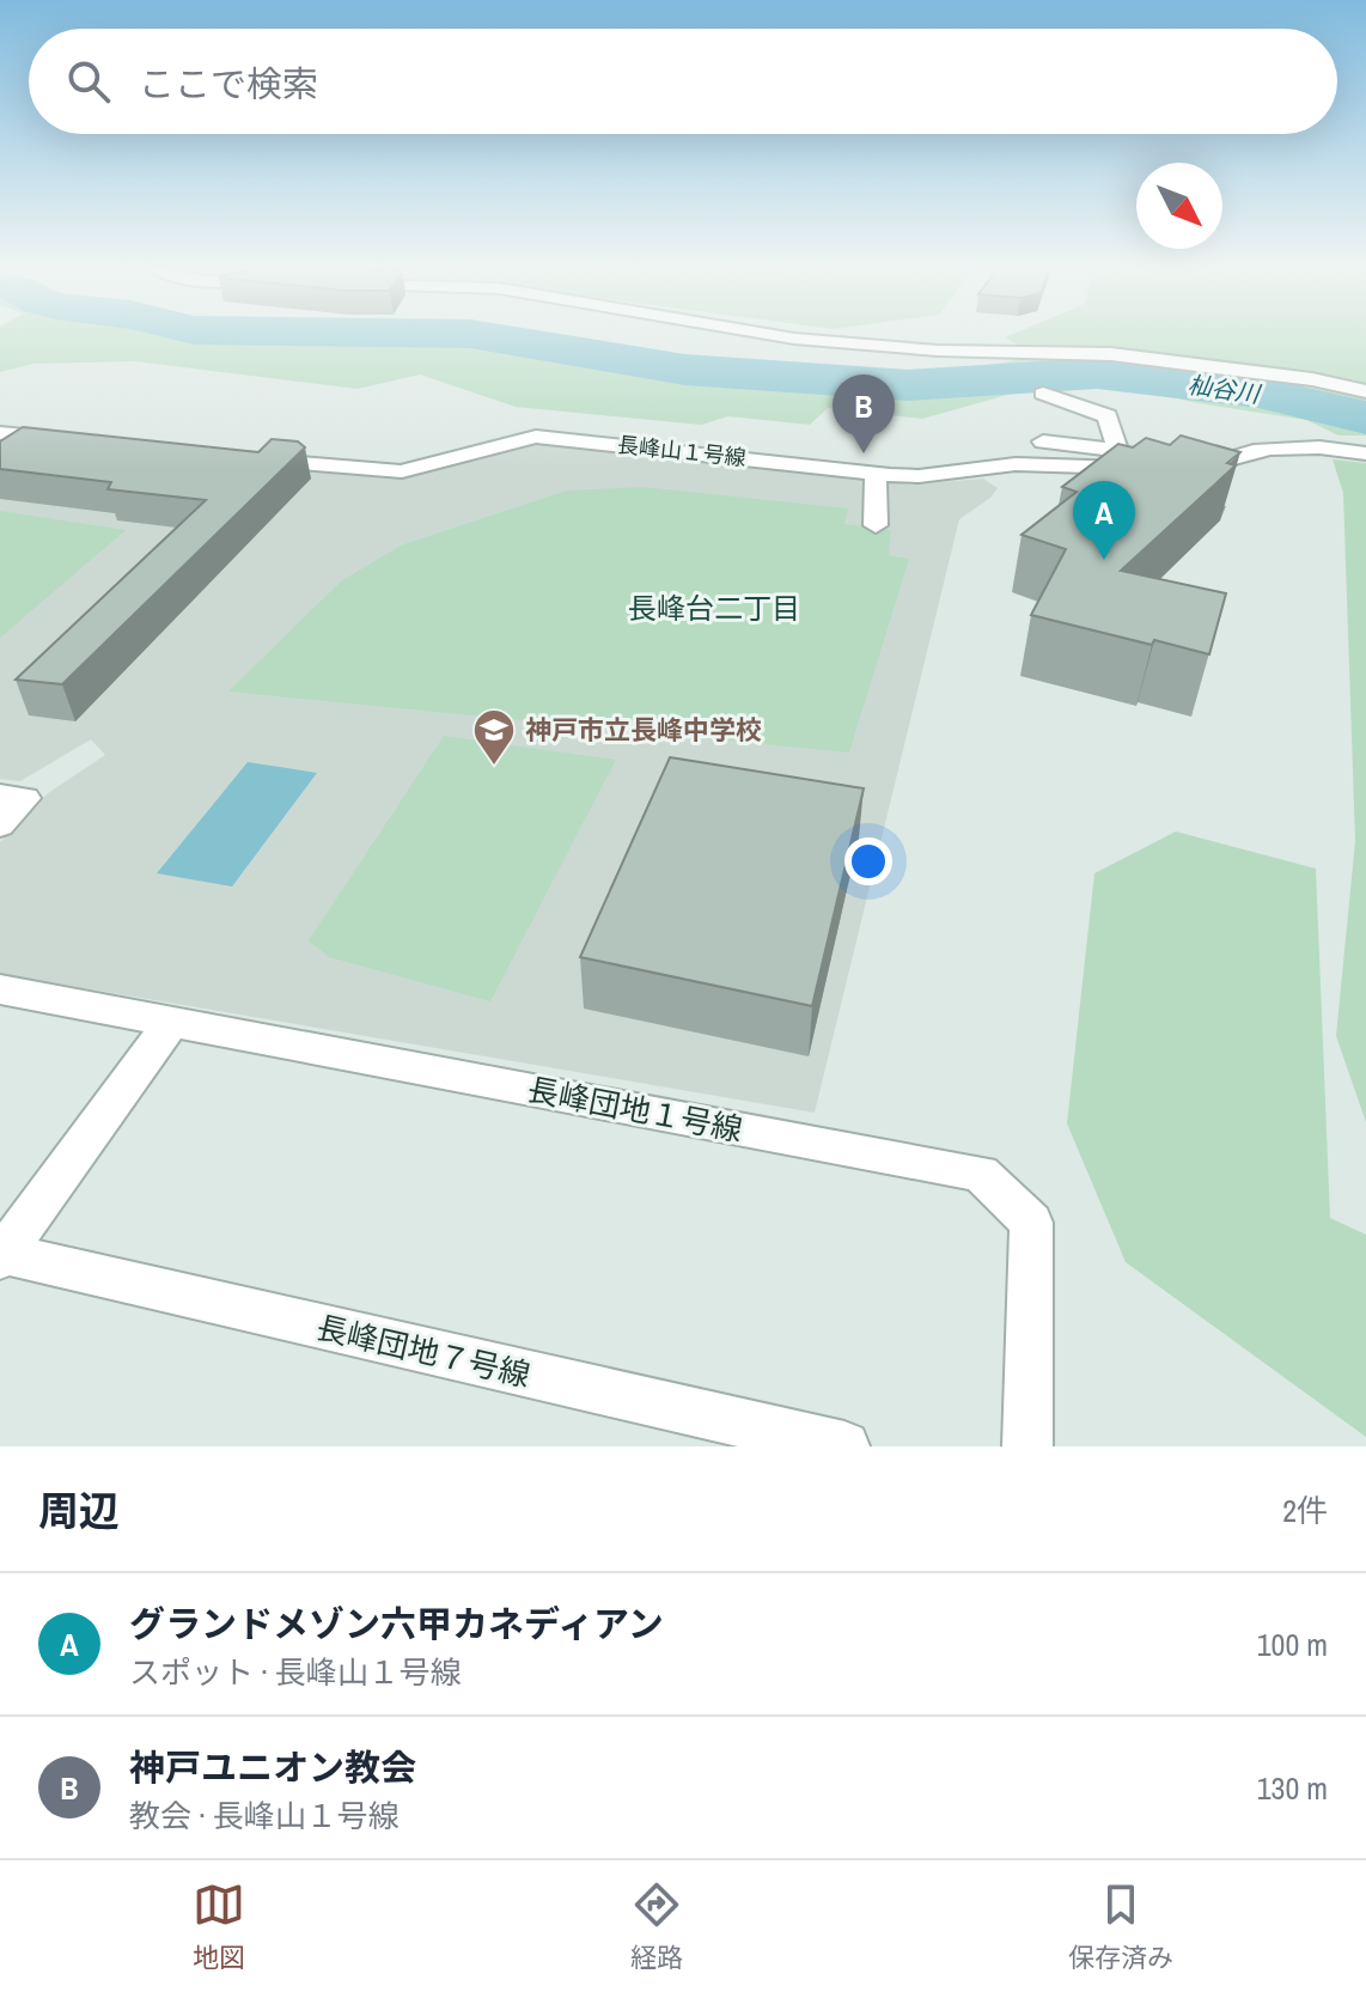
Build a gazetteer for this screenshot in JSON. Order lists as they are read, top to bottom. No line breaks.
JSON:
{"streets":{"street":["長峰山１号線","長峰団地１号線","長峰団地７号線"]},"districts":["長峰台二丁目"],"water":["杣谷川"],"places":{"school or university":["神戸市立長峰中学校"]},"north":"bottom right","page":{"search":"ここで検索","pins":["B","A"],"heading":["周辺","2件"],"list":[{"mark":"A","name":"グランドメゾン六甲カネディアン","note":"スポット · 長峰山１号線","value":"100 m"},{"mark":"B","name":"神戸ユニオン教会","note":"教会 · 長峰山１号線","value":"130 m"}],"nav":["地図","経路","保存済み"]}}
